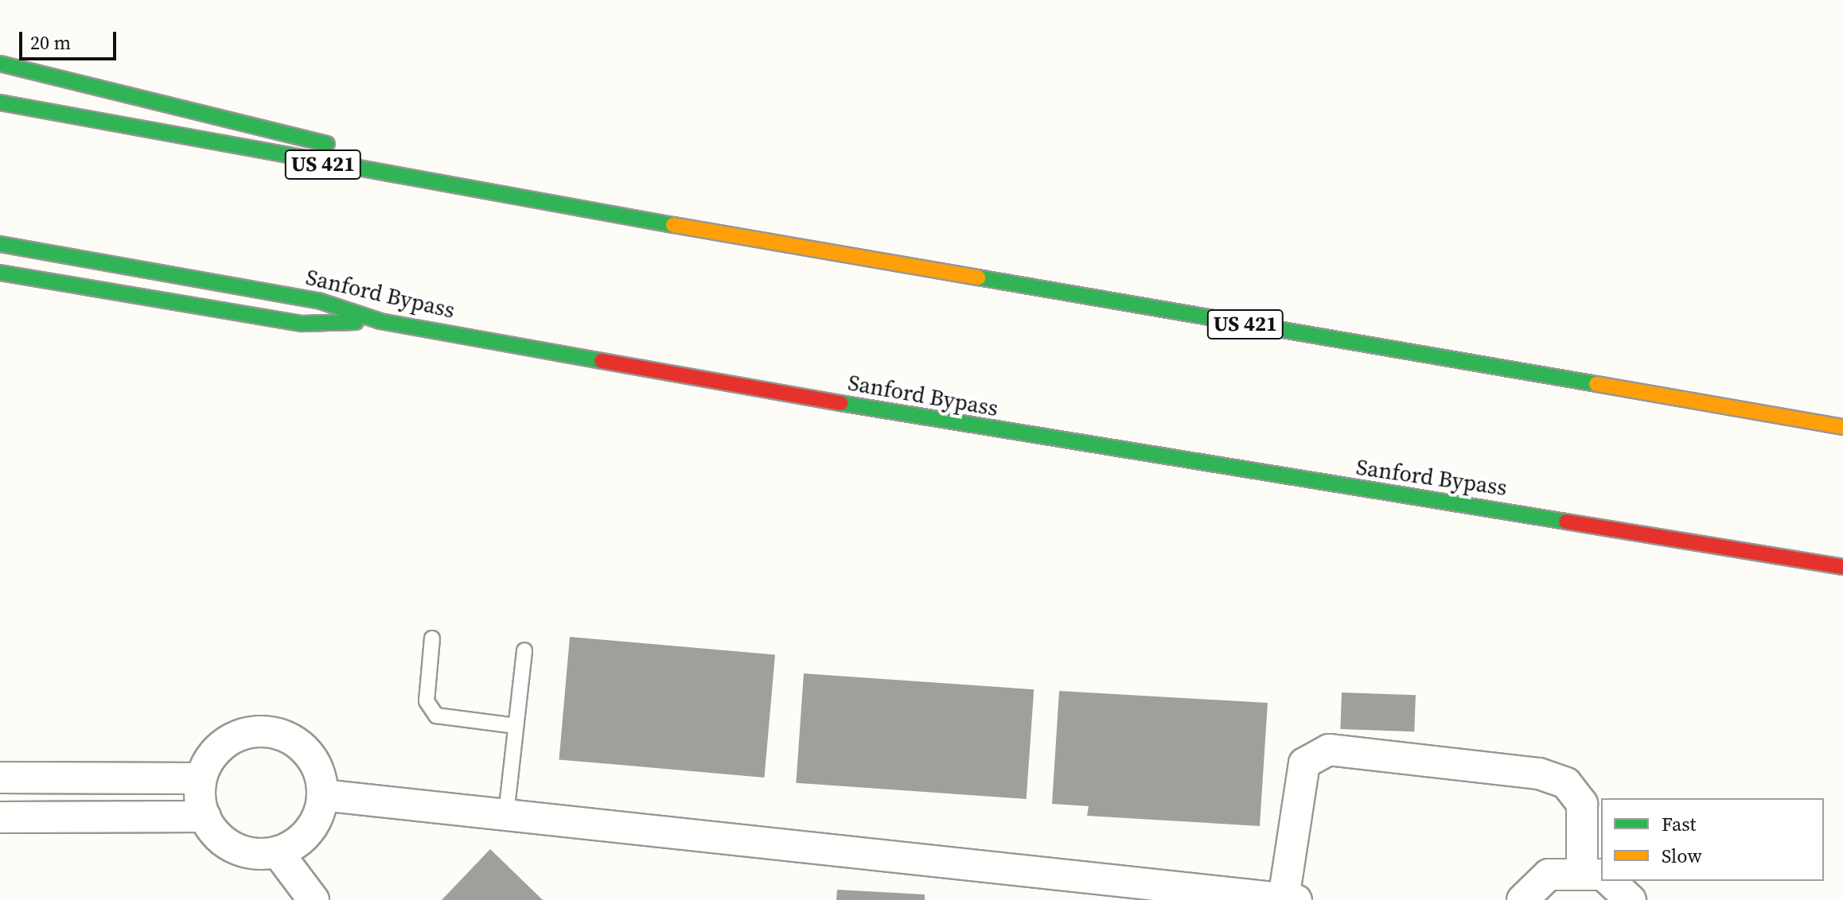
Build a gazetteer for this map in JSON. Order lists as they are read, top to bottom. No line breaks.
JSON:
{"streets":{"highway":["US 421","Sanford Bypass"]},"legend":["Fast","Slow"],"scale_bar":"20 m"}
